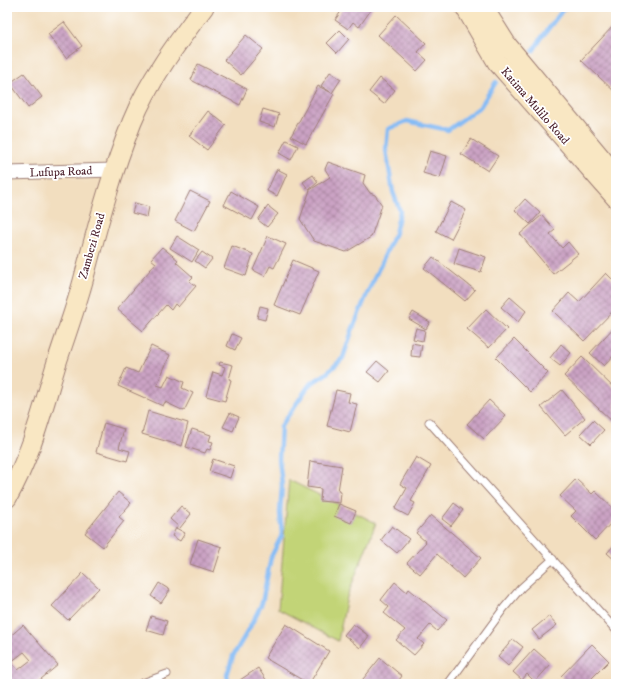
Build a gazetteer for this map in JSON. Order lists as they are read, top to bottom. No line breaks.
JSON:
{"streets":{"main road":["Katima Mulilo Road","Zambezi Road"],"street":["Lufupa Road"]},"crossings":[["Lufupa Road","Zambezi Road"]]}
